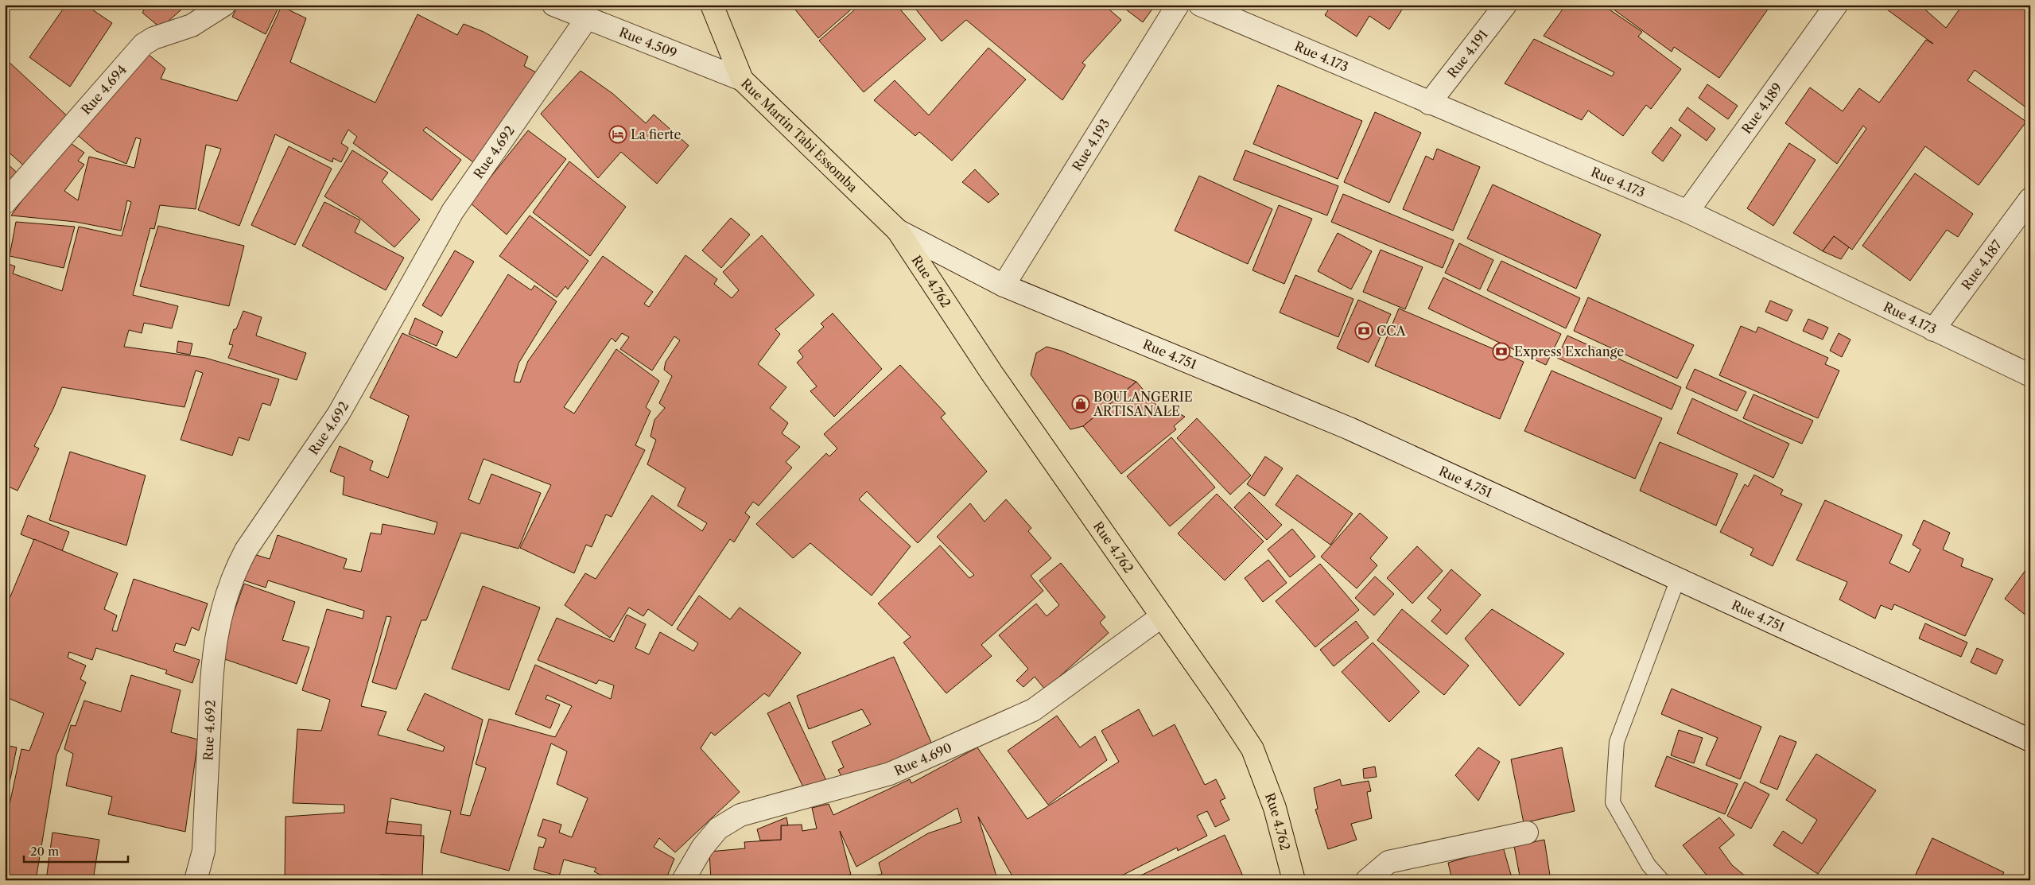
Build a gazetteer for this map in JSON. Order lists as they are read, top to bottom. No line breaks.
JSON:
{"streets":{"main road":["Rue Martin Tabi Essomba","Rue 4.762"],"street":["Rue 4.509","Rue 4.191","Rue 4.173","Rue 4.694","Rue 4.189","Rue 4.193","Rue 4.692","Rue 4.187","Rue 4.751","Rue 4.690"]},"crossings":[["Rue 4.509","Rue Martin Tabi Essomba"],["Rue 4.509","Rue 4.692"],["Rue 4.191","Rue 4.173"],["Rue 4.173","Rue 4.189"],["Rue 4.173","Rue 4.187"],["Rue Martin Tabi Essomba","Rue 4.762"],["Rue Martin Tabi Essomba","Rue 4.751"],["Rue 4.193","Rue 4.751"],["Rue 4.762","Rue 4.751"],["Rue 4.762","Rue 4.690"]],"places":{"hotel":["La fierte"],"bank":["CCA","Express Exchange"],"shop":["BOULANGERIE ARTISANALE"]},"scale_bar":"20 m"}
